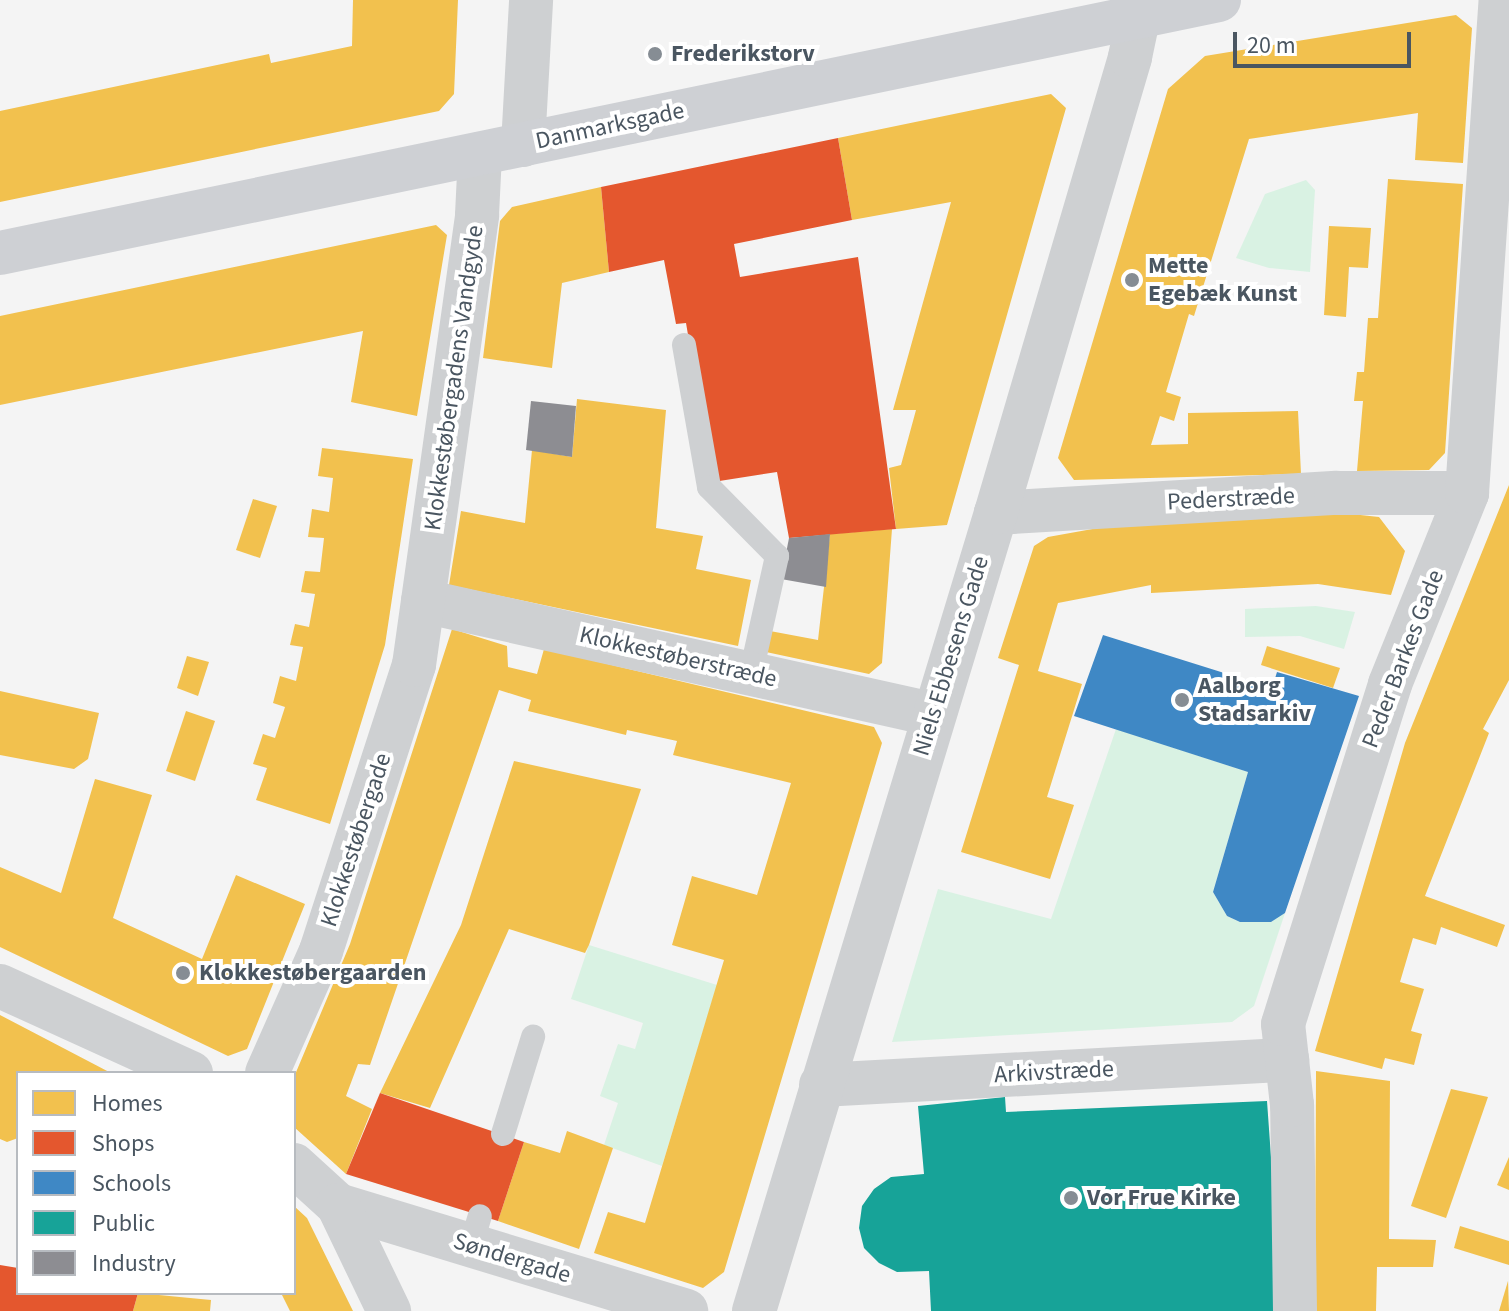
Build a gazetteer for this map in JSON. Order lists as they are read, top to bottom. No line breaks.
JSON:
{"streets":{"street":["Danmarksgade","Klokkestøbergadens Vandgyde","Pederstræde","Niels Ebbesens Gade","Klokkestøberstræde","Peder Barkes Gade","Klokkestøbergade","Arkivstræde","Søndergade"]},"crossings":[["Danmarksgade","Klokkestøbergadens Vandgyde"],["Danmarksgade","Niels Ebbesens Gade"],["Klokkestøbergadens Vandgyde","Klokkestøberstræde"],["Klokkestøbergadens Vandgyde","Klokkestøbergade"],["Pederstræde","Niels Ebbesens Gade"],["Pederstræde","Peder Barkes Gade"],["Niels Ebbesens Gade","Klokkestøberstræde"],["Niels Ebbesens Gade","Arkivstræde"],["Klokkestøberstræde","Klokkestøbergade"],["Peder Barkes Gade","Arkivstræde"]],"places":["Frederikstorv","Mette Egebæk Kunst","Aalborg Stadsarkiv","Klokkestøbergaarden","Vor Frue Kirke"],"legend":["Homes","Shops","Schools","Public","Industry"],"scale_bar":"20 m"}
